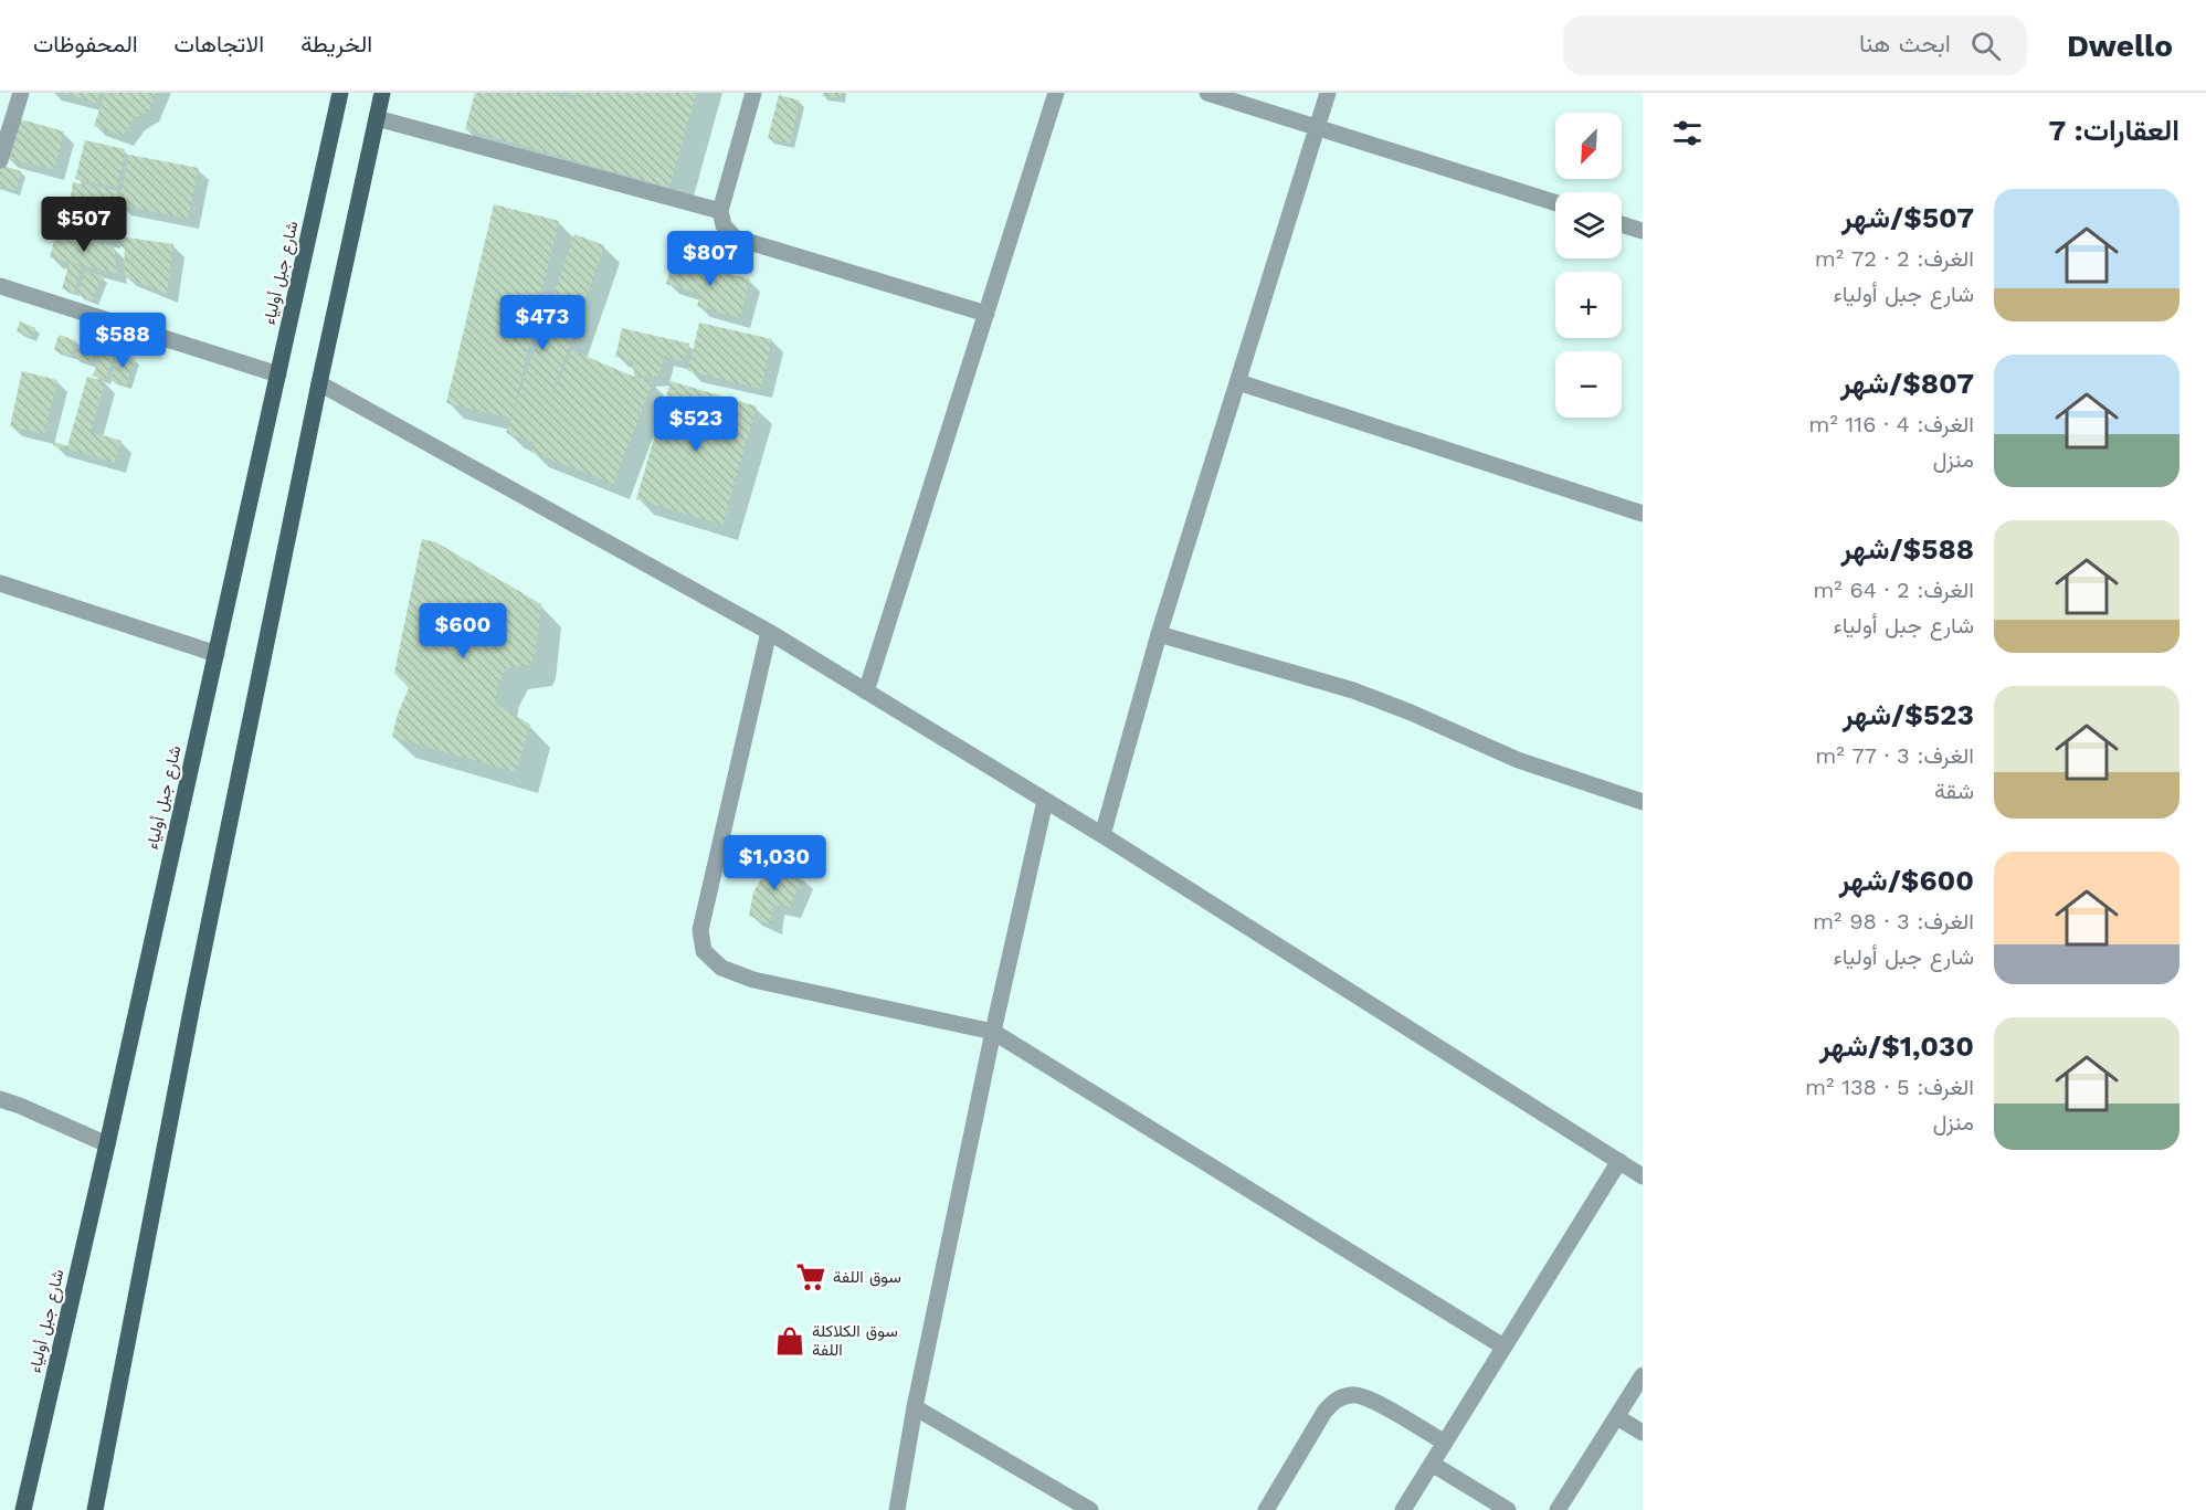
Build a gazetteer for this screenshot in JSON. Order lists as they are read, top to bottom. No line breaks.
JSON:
{"streets":{"main road":["شارع جبل أولياء"]},"places":{"supermarket":["سوق اللفة"],"shop":["سوق الكلاكلة اللفة"]},"north":"bottom left","page":{"header":"Dwello","search":"ابحث هنا","nav":["الخريطة","الاتجاهات","المحفوظات"],"heading":"العقارات: 7","map_buttons":["+","−"],"list":[{"name":"$507/شهر","note":"الغرف: 2 · 72 m² · شارع جبل أولياء"},{"name":"$807/شهر","note":"الغرف: 4 · 116 m² · منزل"},{"name":"$588/شهر","note":"الغرف: 2 · 64 m² · شارع جبل أولياء"},{"name":"$523/شهر","note":"الغرف: 3 · 77 m² · شقة"},{"name":"$600/شهر","note":"الغرف: 3 · 98 m² · شارع جبل أولياء"},{"name":"$1,030/شهر","note":"الغرف: 5 · 138 m² · منزل"}],"price":["$507","$807","$473","$588","$523","$600","$1,030"]}}
